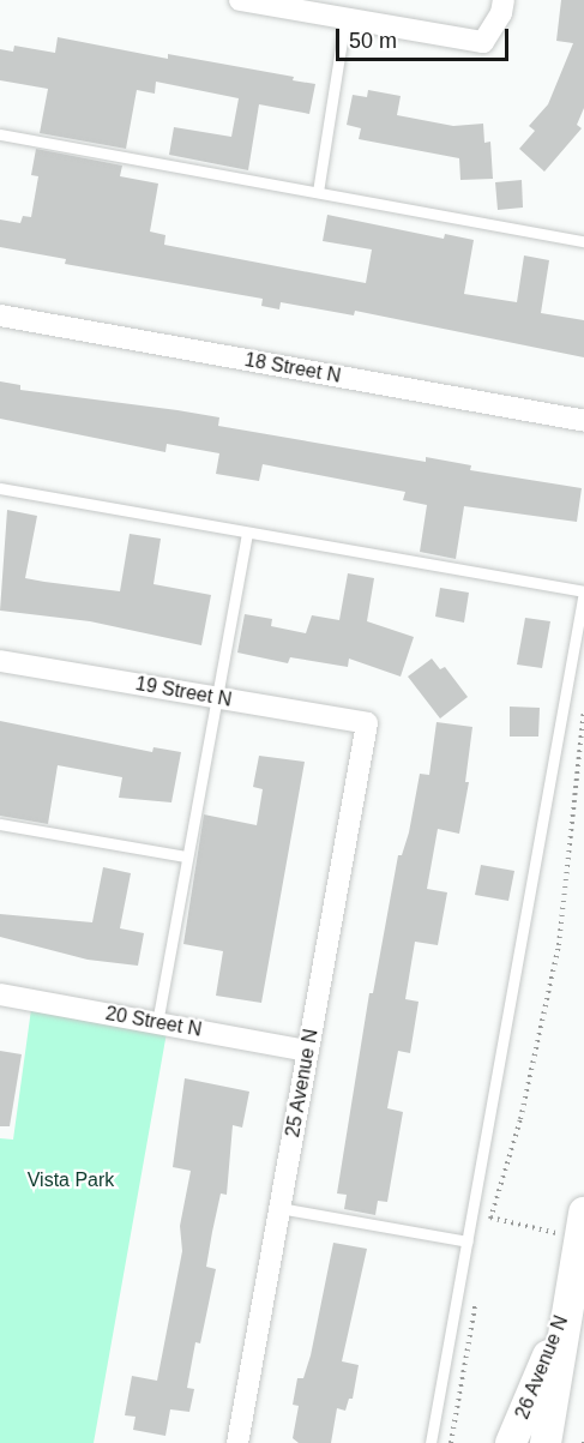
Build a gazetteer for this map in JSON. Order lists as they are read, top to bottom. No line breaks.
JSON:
{"streets":{"main road":["26 Avenue N"],"street":["18 Street N","19 Street N","20 Street N","25 Avenue N"]},"crossings":[["19 Street N","25 Avenue N"],["20 Street N","25 Avenue N"]],"parks":["Vista Park"],"scale_bar":"50 m"}
